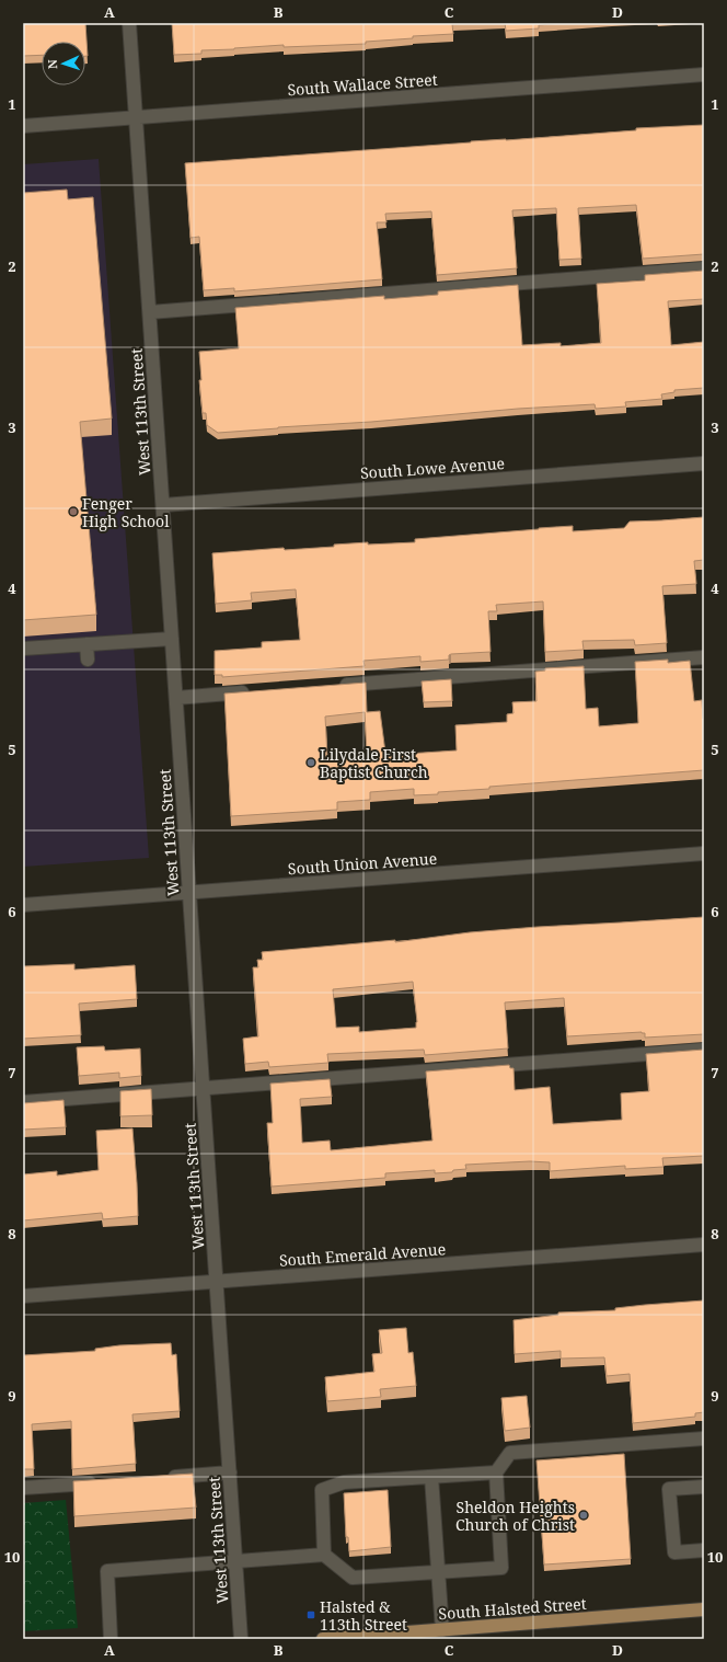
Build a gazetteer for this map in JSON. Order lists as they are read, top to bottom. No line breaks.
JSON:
{"streets":{"main road":["South Halsted Street"],"street":["South Wallace Street","West 113th Street","South Lowe Avenue","South Union Avenue","South Emerald Avenue"]},"crossings":[["South Wallace Street","West 113th Street"],["West 113th Street","South Lowe Avenue"],["West 113th Street","South Union Avenue"],["West 113th Street","South Emerald Avenue"]],"places":{"other":["Fenger High School","Lilydale First Baptist Church","Sheldon Heights Church of Christ"],"transit":["Halsted & 113th Street"]},"north":"left","grid":{"columns":["A","B","C","D"],"rows":["1","2","3","4","5","6","7","8","9","10"]}}
